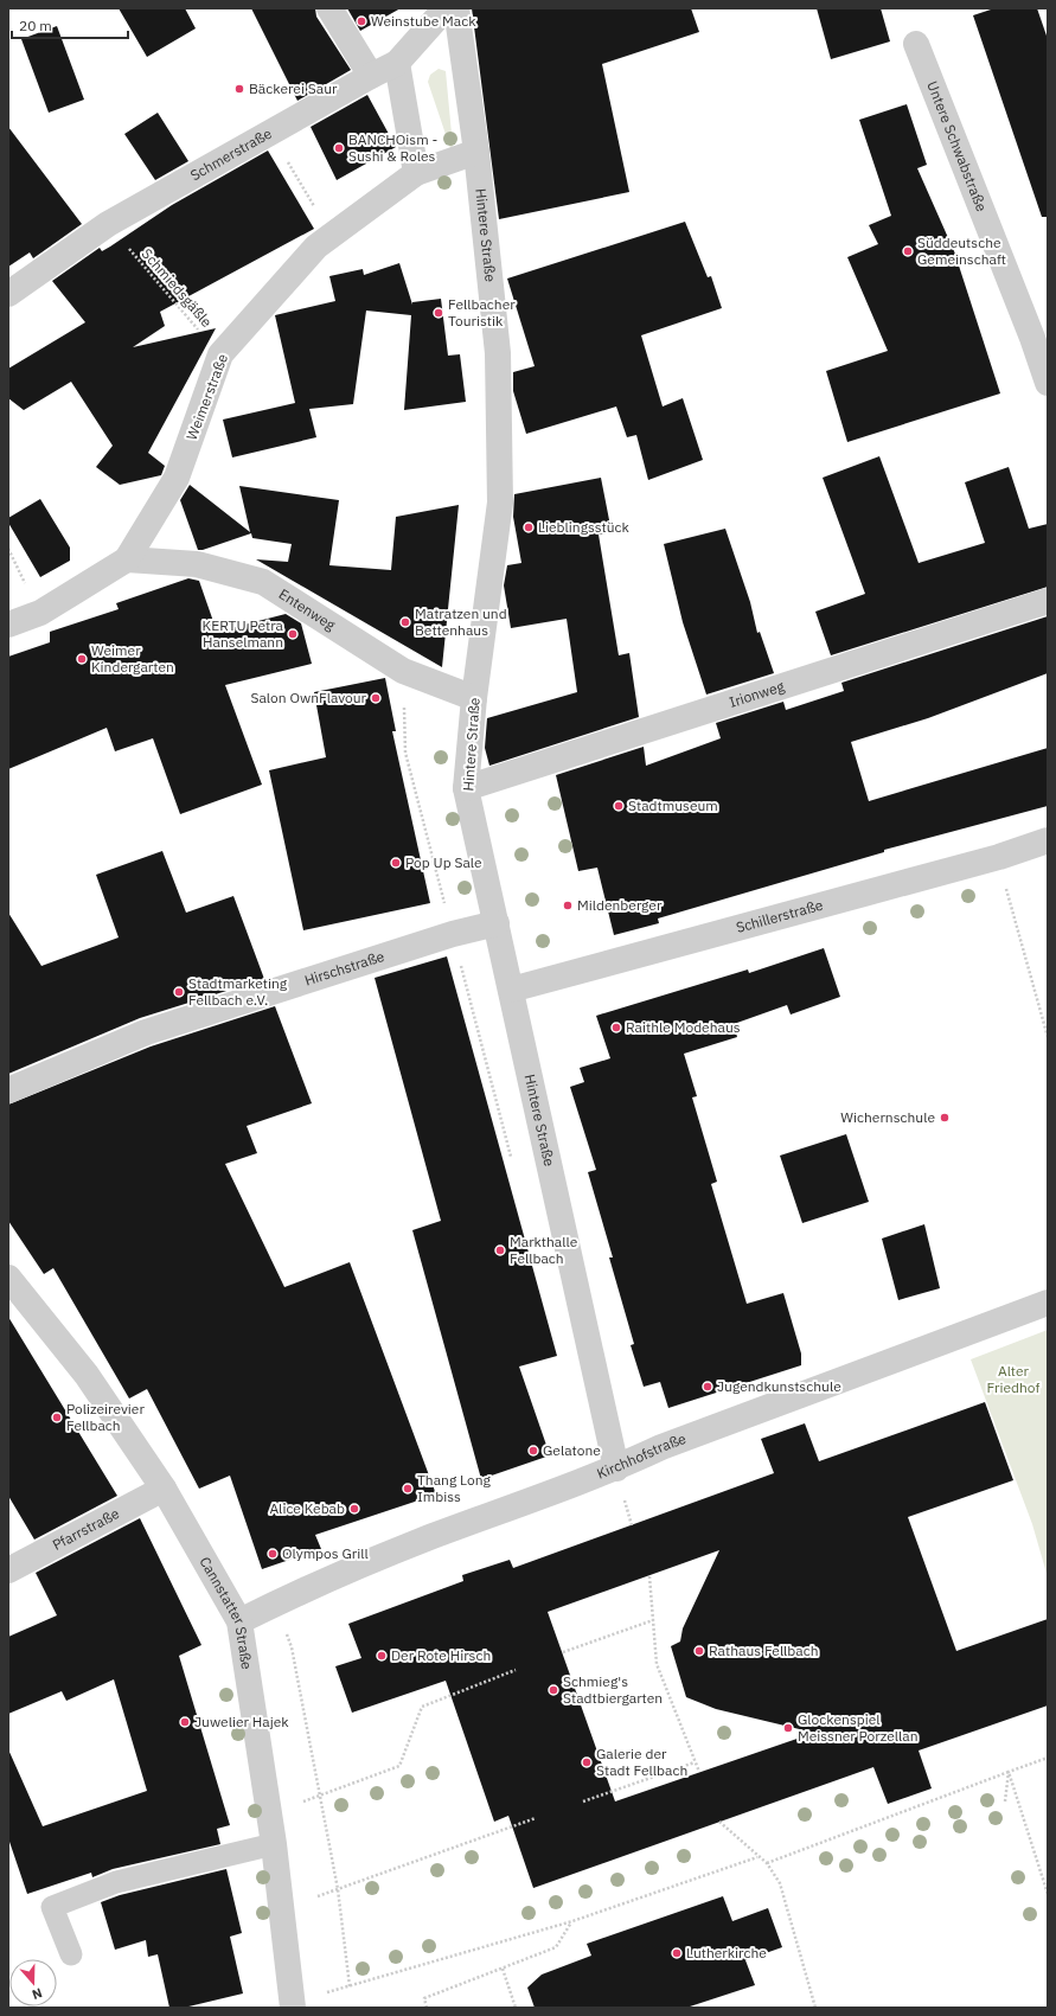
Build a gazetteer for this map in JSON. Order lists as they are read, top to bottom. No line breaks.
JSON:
{"streets":{"street":["Untere Schwabstraße","Schmerstraße","Hintere Straße","Weimerstraße","Entenweg","Irionweg","Schillerstraße","Hirschstraße","Kirchhofstraße","Pfarrstraße","Cannstatter Straße"],"path":["Schmiedsgäßle"]},"crossings":[["Hintere Straße","Weimerstraße"],["Hintere Straße","Entenweg"],["Hintere Straße","Irionweg"],["Hintere Straße","Schillerstraße"],["Hintere Straße","Hirschstraße"],["Hintere Straße","Kirchhofstraße"],["Schmiedsgäßle","Weimerstraße"],["Weimerstraße","Entenweg"],["Kirchhofstraße","Cannstatter Straße"],["Pfarrstraße","Cannstatter Straße"]],"parks":["Alter Friedhof"],"places":["Weinstube Mack","Bäckerei Saur","BANCHOism - Sushi & Roles","Süddeutsche Gemeinschaft","Fellbacher Touristik","Lieblingsstück","Matratzen und Bettenhaus","KERTU Petra Hanselmann","Weimer Kindergarten","Salon OwnFlavour","Stadtmuseum","Pop Up Sale","Mildenberger","Stadtmarketing Fellbach e.V.","Raithle Modehaus","Wichernschule","Markthalle Fellbach","Jugendkunstschule","Polizeirevier Fellbach","Gelatone","Thang Long Imbiss","Alice Kebab","Olympos Grill","Rathaus Fellbach","Der Rote Hirsch","Schmieg's Stadtbiergarten","Juwelier Hajek","Glockenspiel Meissner Porzellan","Galerie der Stadt Fellbach","Lutherkirche"],"scale_bar":"20 m","north":"bottom"}
